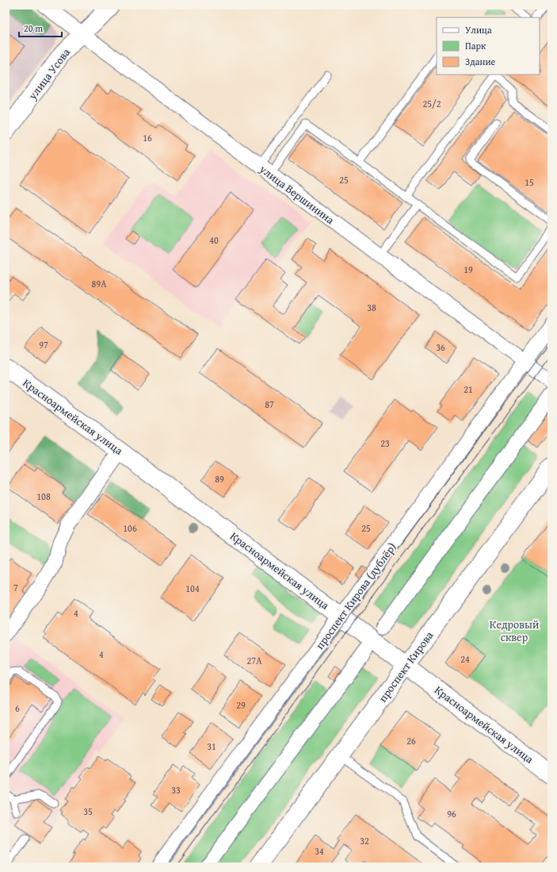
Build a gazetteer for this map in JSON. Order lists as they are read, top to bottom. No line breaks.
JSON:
{"streets":{"main road":["улица Усова","Красноармейская улица","проспект Кирова"],"street":["улица Вершинина","проспект Кирова (дублёр)"]},"crossings":[["улица Усова","улица Вершинина"],["улица Вершинина","проспект Кирова (дублёр)"],["Красноармейская улица","проспект Кирова (дублёр)"],["Красноармейская улица","проспект Кирова"]],"parks":["Кедровый сквер"],"house_numbers":["25/2","16","25","15","40","19","89А","38","97","36","21","87","23","89","108","106","25","7","104","4","4","24","27А","29","6","26","31","33","35","96","32","34"],"legend":["Улица","Парк","Здание"],"scale_bar":"20 m"}
